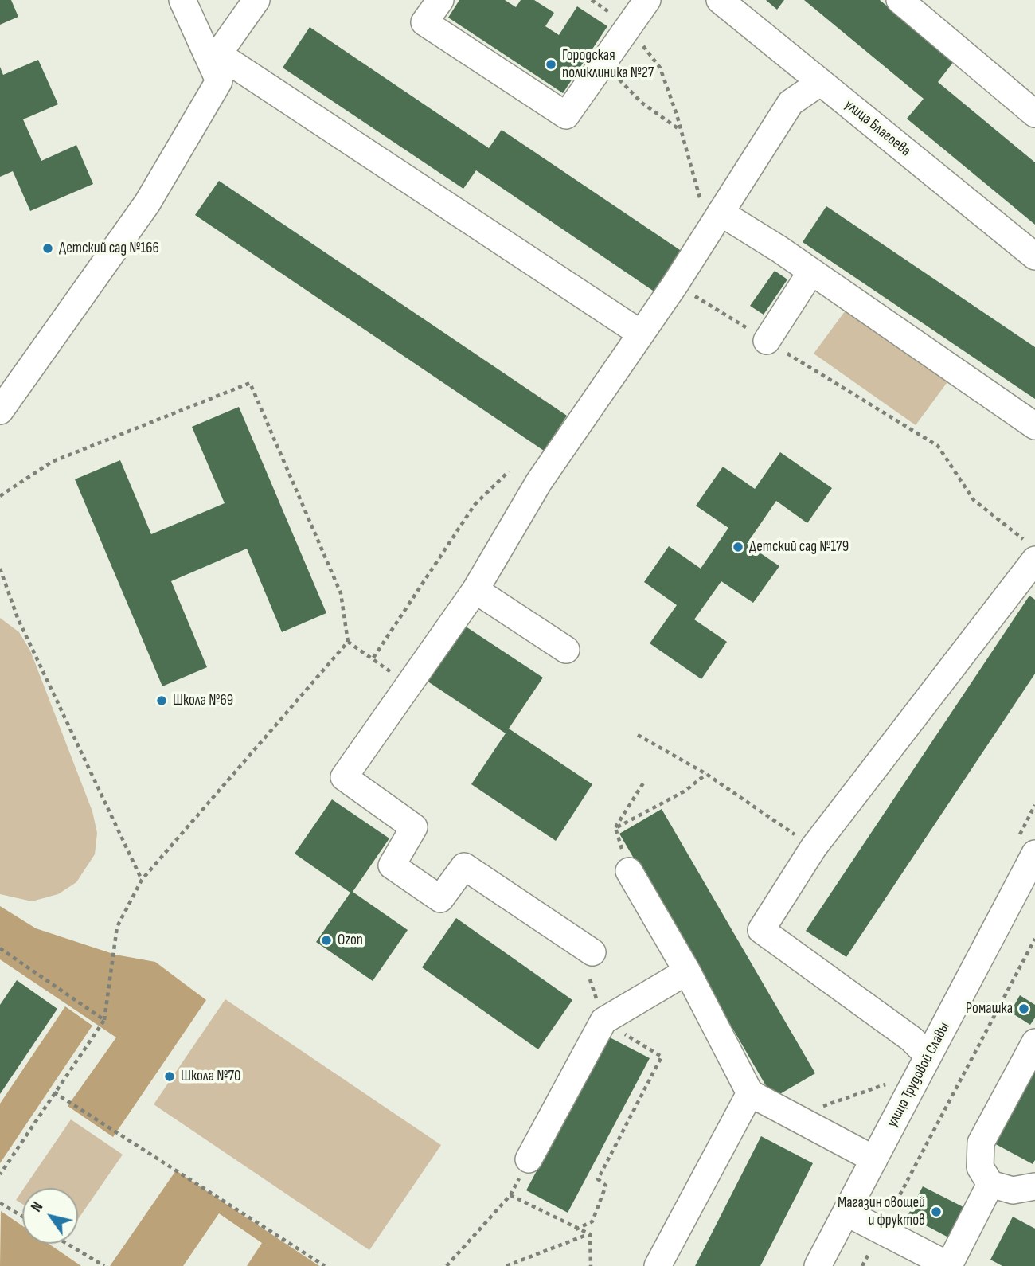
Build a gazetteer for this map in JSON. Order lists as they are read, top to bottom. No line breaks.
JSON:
{"streets":{"street":["улица Благоева","улица Трудовой Славы"]},"places":["Городская поликлиника №27","Детский сад №166","Детский сад №179","Школа №69","Ozon","Ромашка","Школа №70","Магазин овощей и фруктов"],"north":"top left"}
